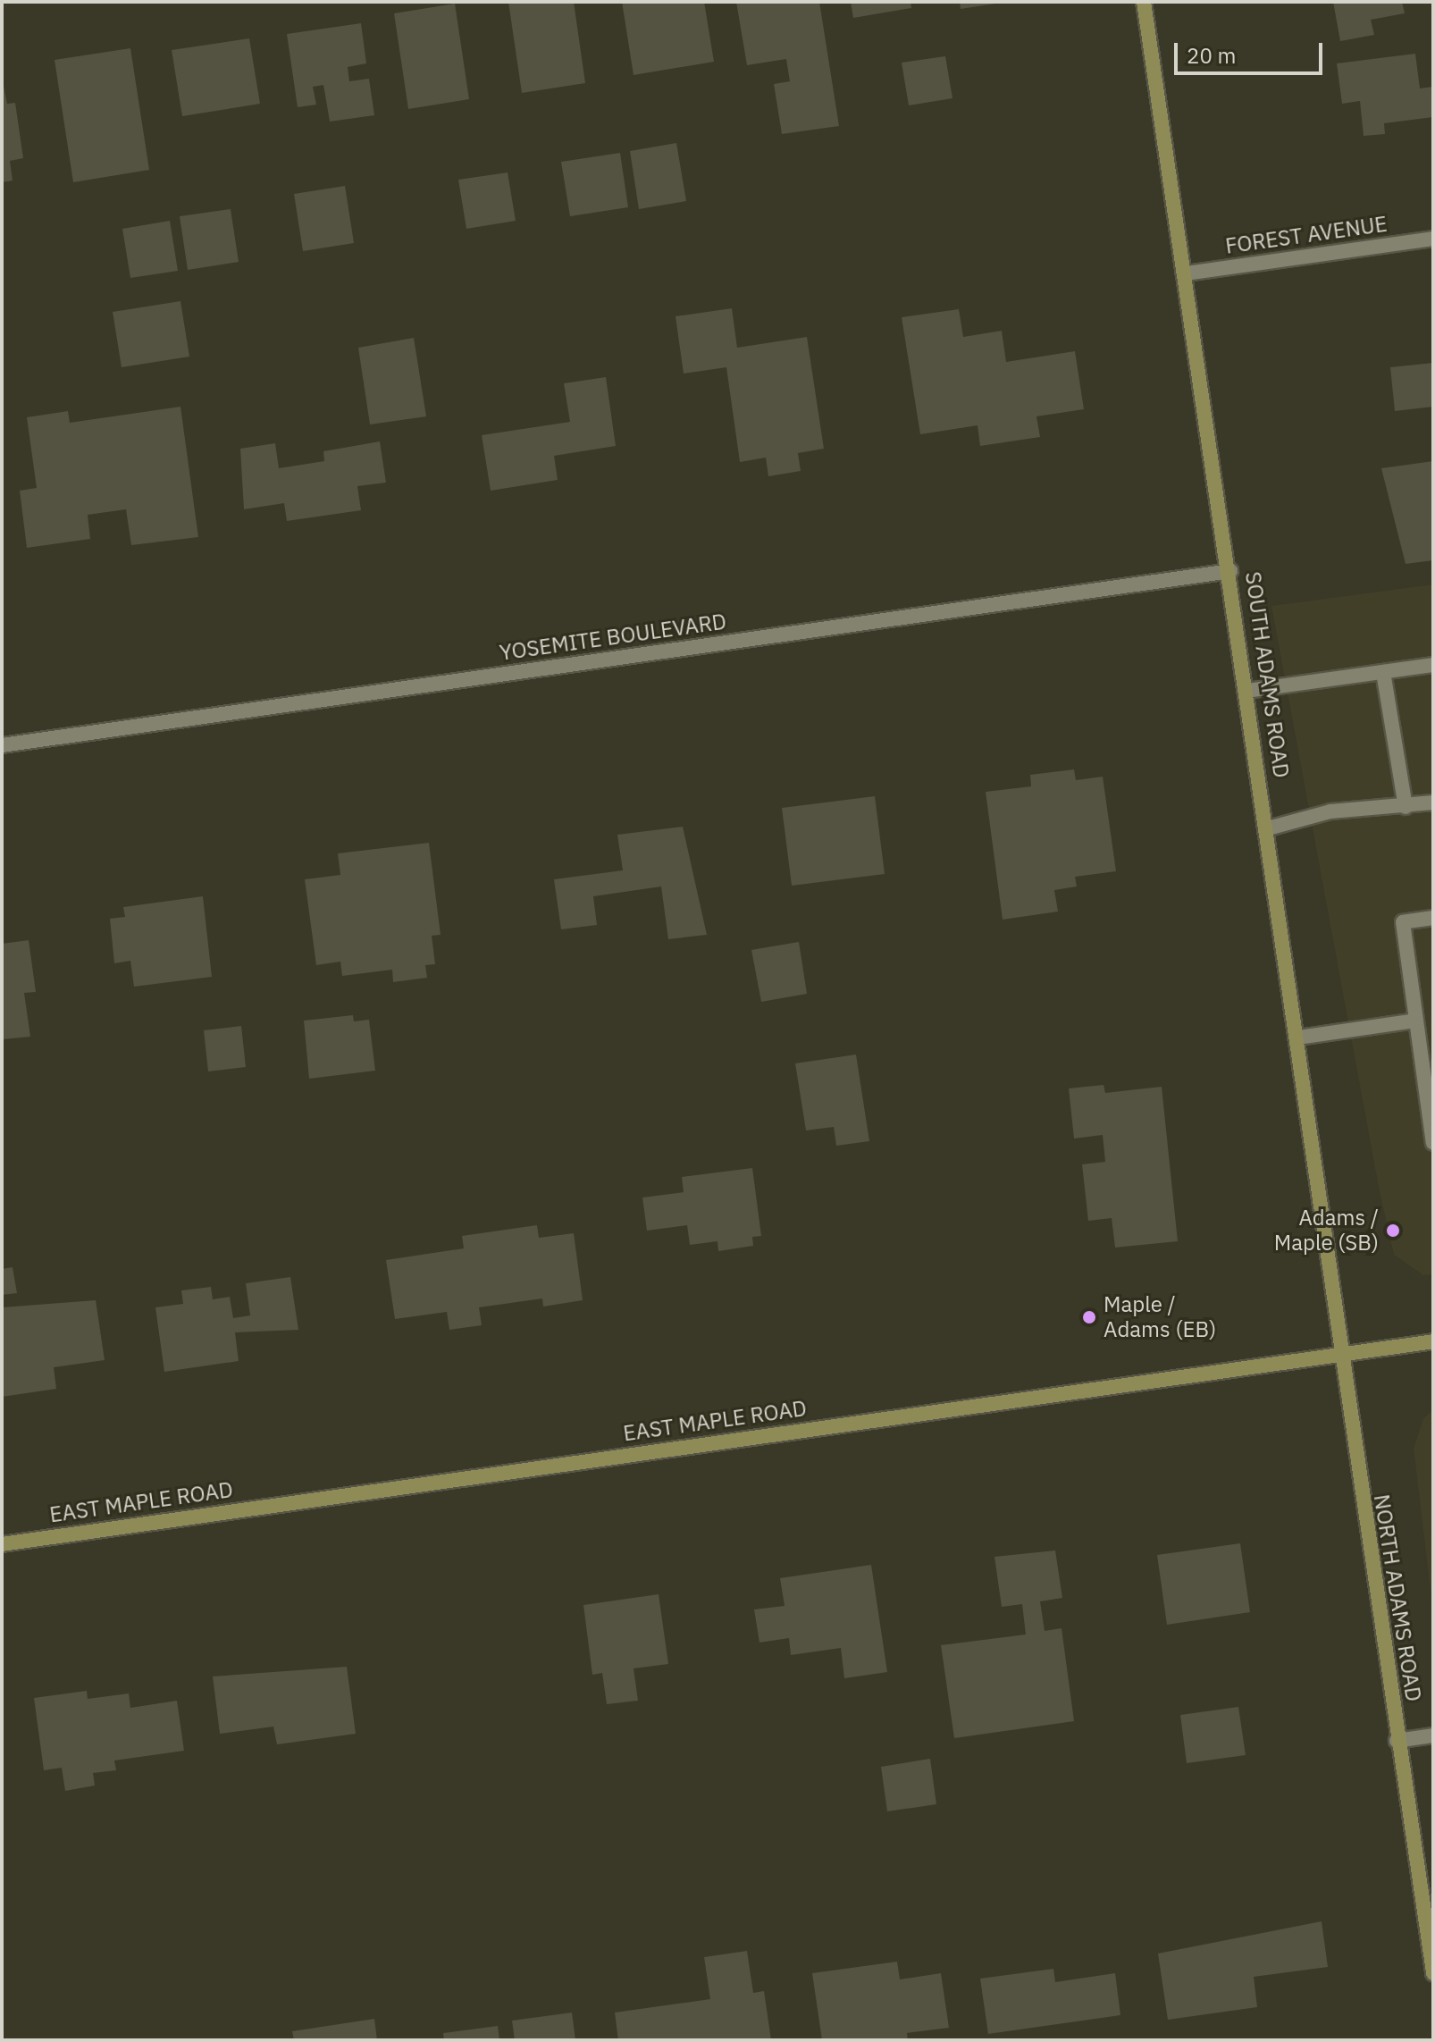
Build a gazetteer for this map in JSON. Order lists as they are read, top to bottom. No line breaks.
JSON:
{"streets":{"main road":["SOUTH ADAMS ROAD","EAST MAPLE ROAD","NORTH ADAMS ROAD"],"street":["FOREST AVENUE","YOSEMITE BOULEVARD"]},"crossings":[["FOREST AVENUE","SOUTH ADAMS ROAD"],["YOSEMITE BOULEVARD","SOUTH ADAMS ROAD"],["SOUTH ADAMS ROAD","EAST MAPLE ROAD"],["SOUTH ADAMS ROAD","NORTH ADAMS ROAD"],["EAST MAPLE ROAD","NORTH ADAMS ROAD"]],"places":["Adams / Maple (SB)","Maple / Adams (EB)"],"scale_bar":"20 m"}
